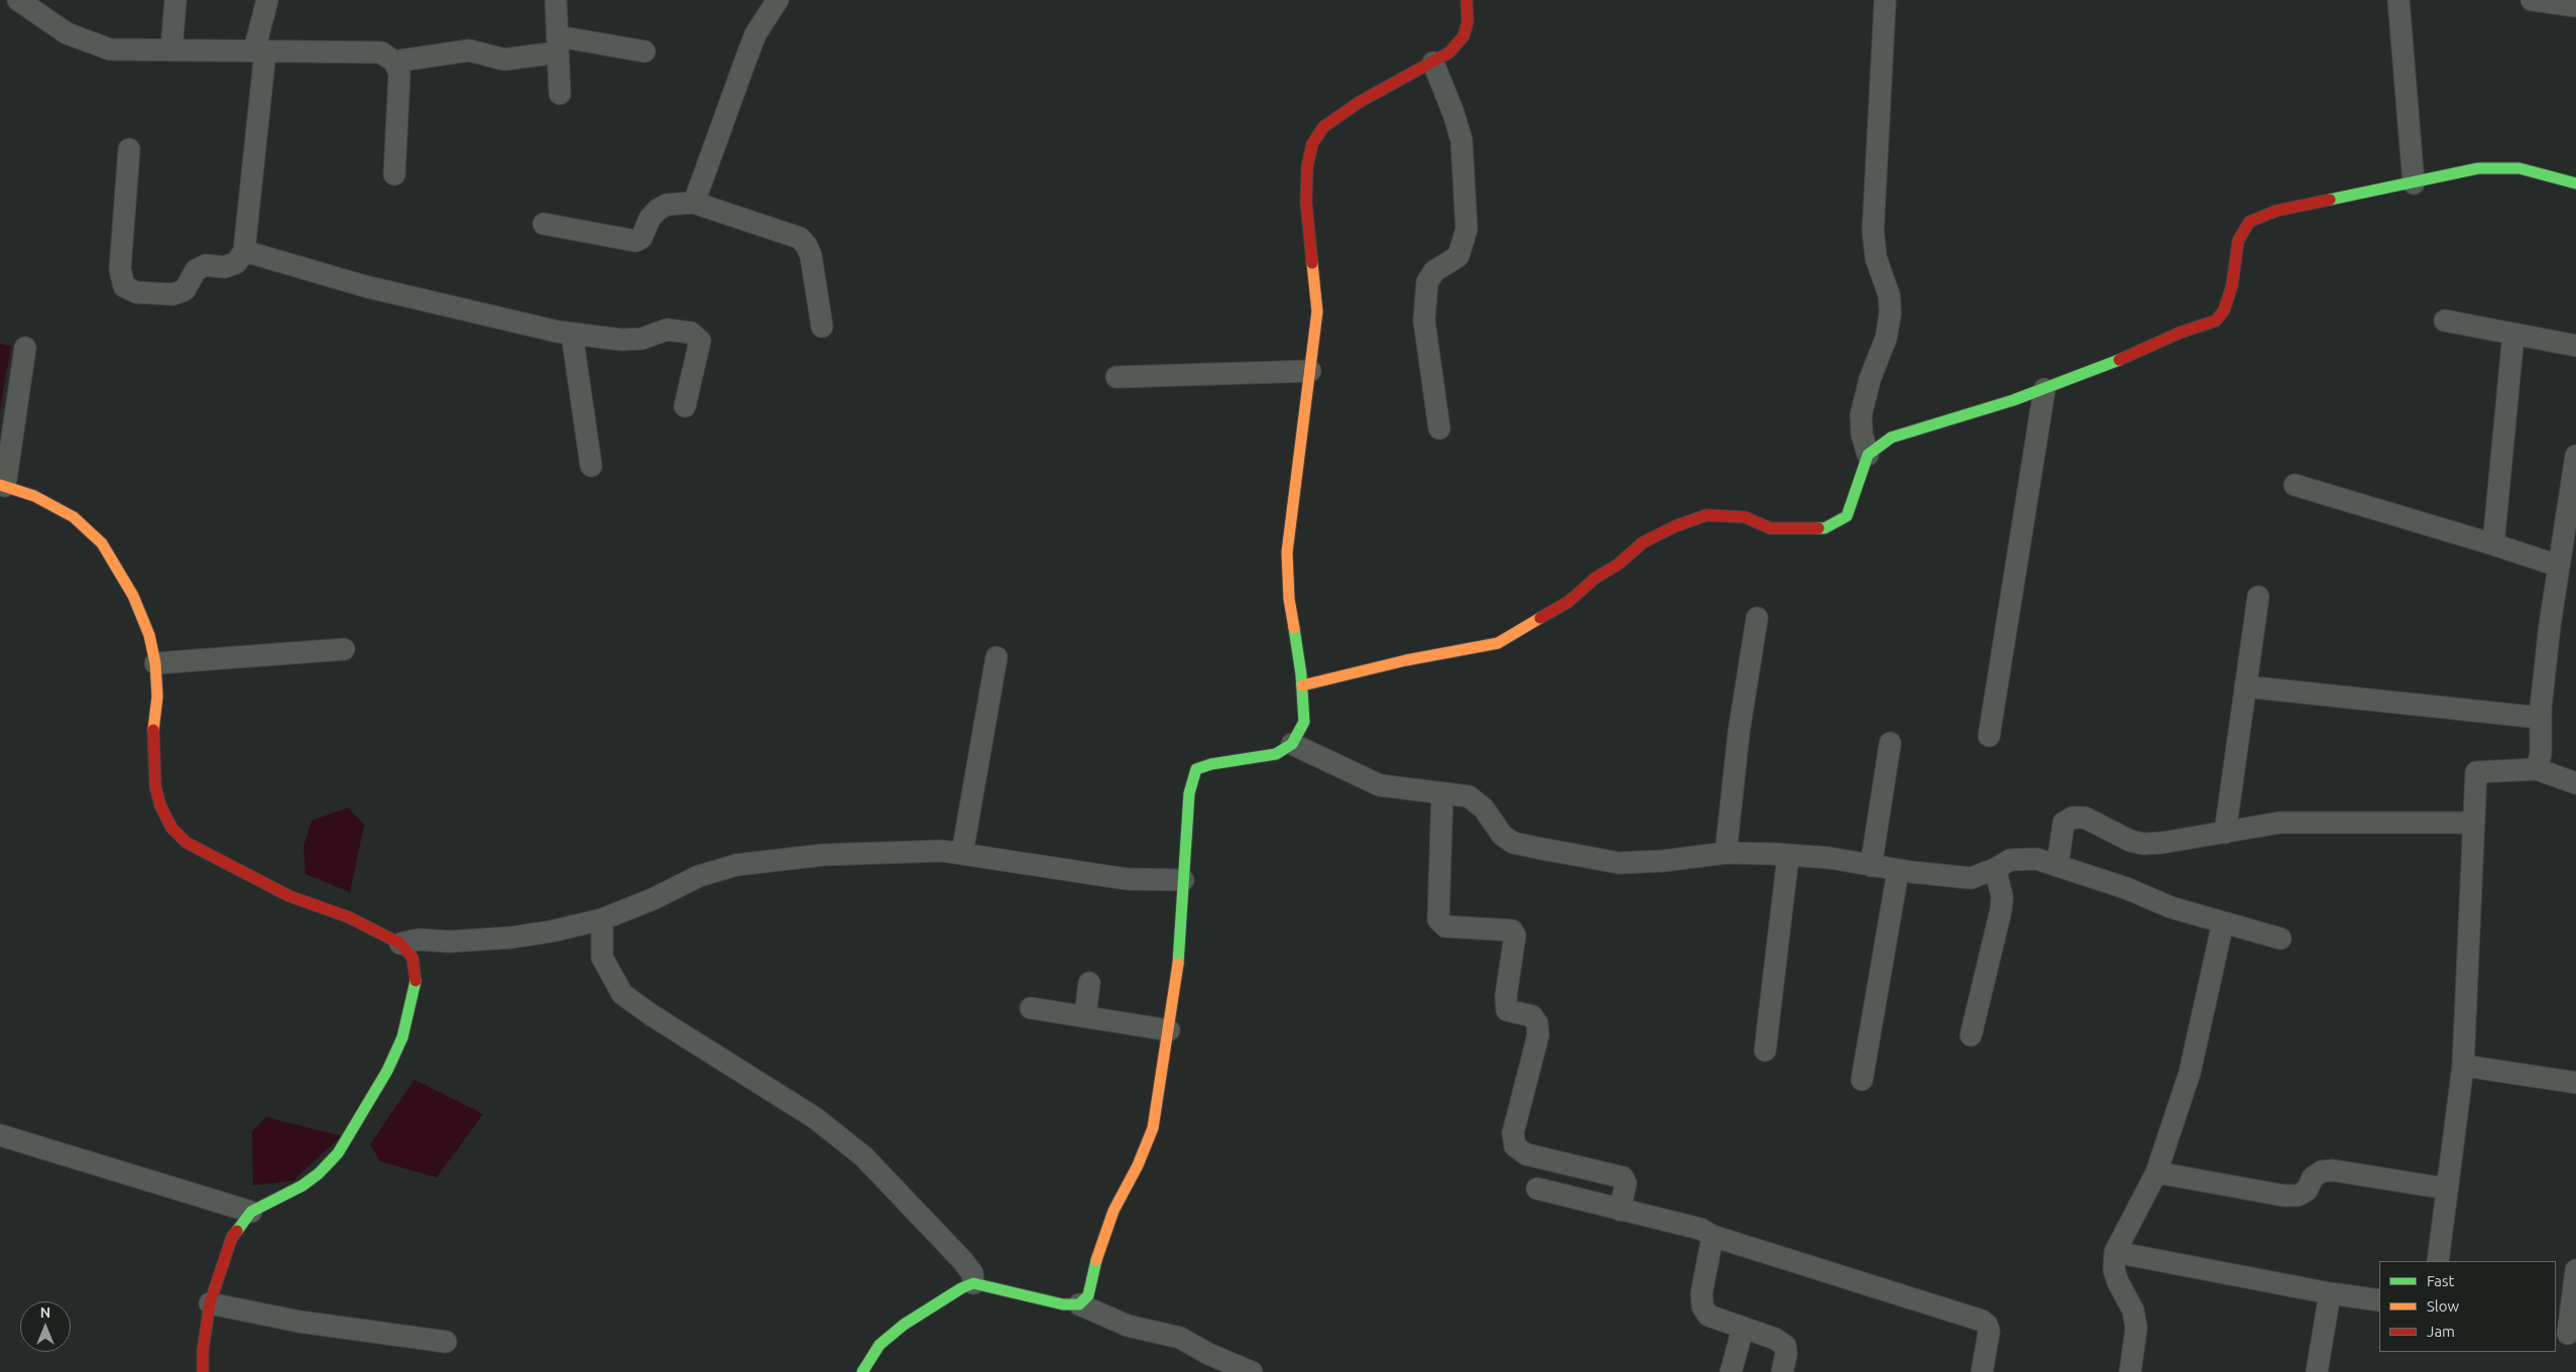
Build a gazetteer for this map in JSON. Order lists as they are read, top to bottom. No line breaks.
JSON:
{"legend":["Fast","Slow","Jam"],"north":"top"}
